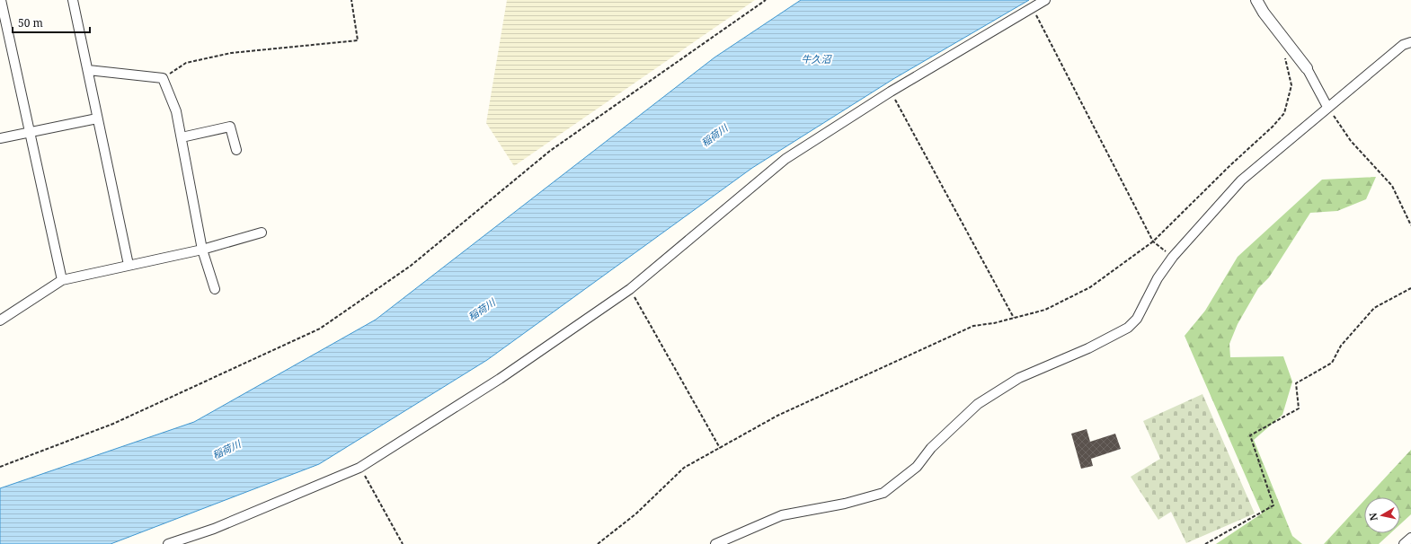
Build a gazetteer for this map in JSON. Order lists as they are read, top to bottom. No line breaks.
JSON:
{"water":["牛久沼","稲荷川"],"scale_bar":"50 m","north":"left"}
